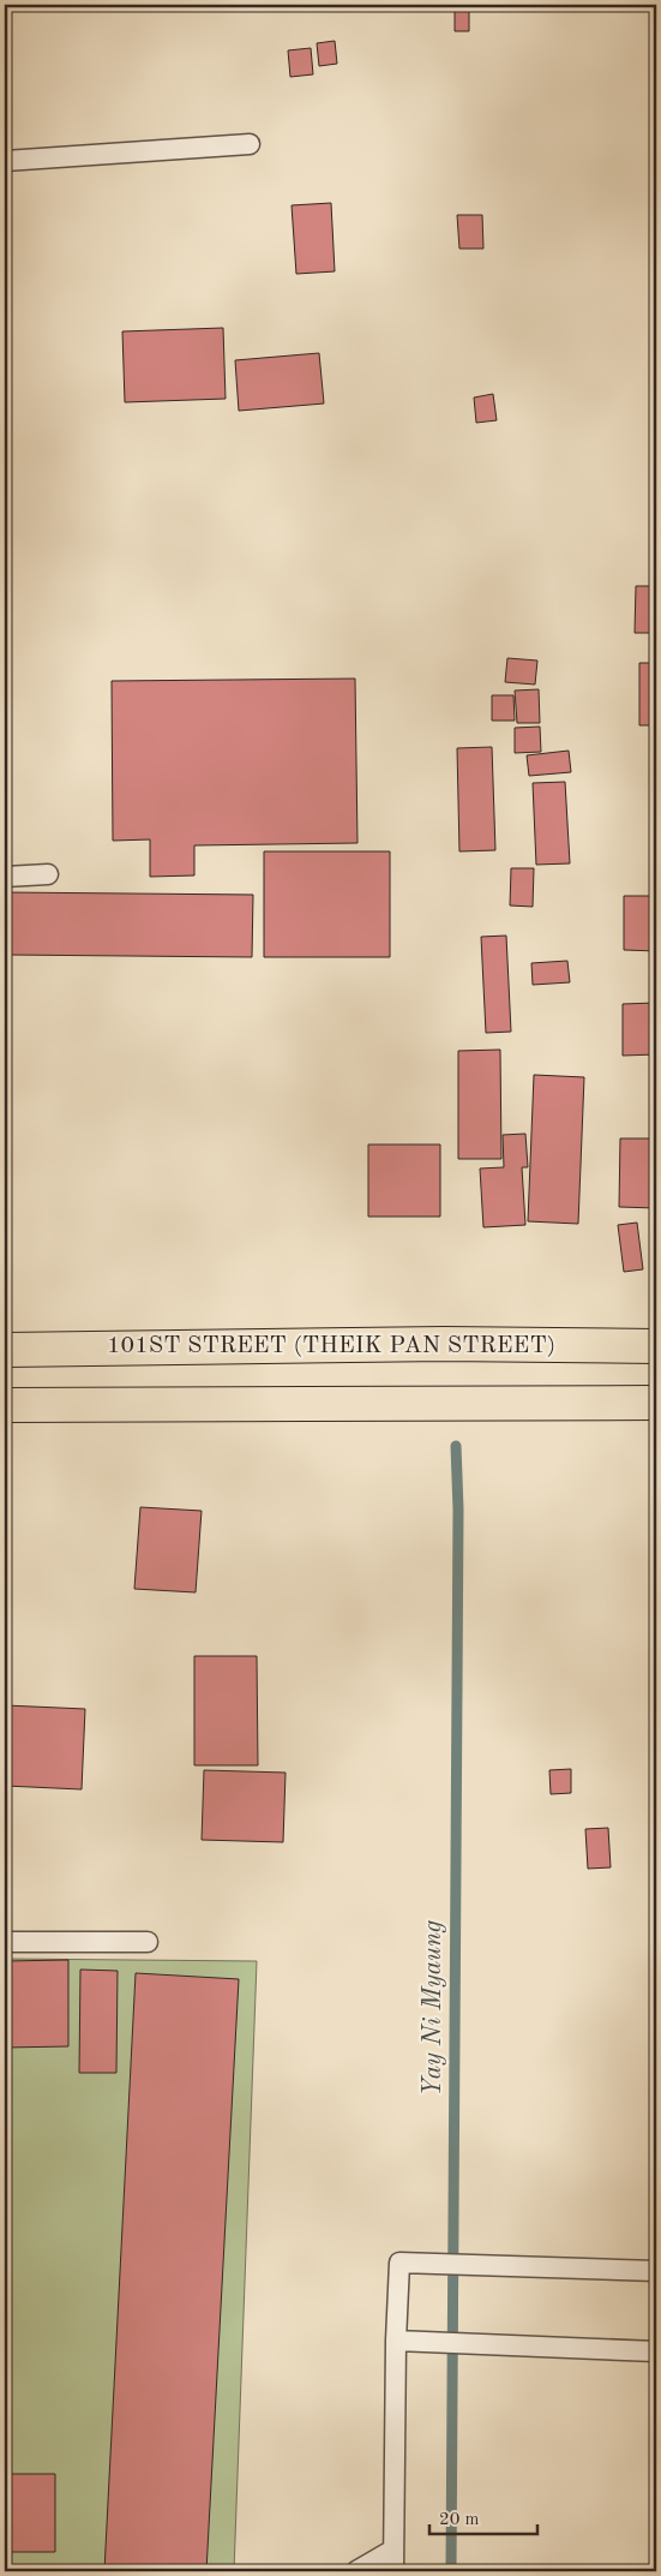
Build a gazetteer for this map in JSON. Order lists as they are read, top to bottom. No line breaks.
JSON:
{"streets":{"main road":["101ST STREET (THEIK PAN STREET)"]},"water":["Yay Ni Myaung"],"scale_bar":"20 m"}
